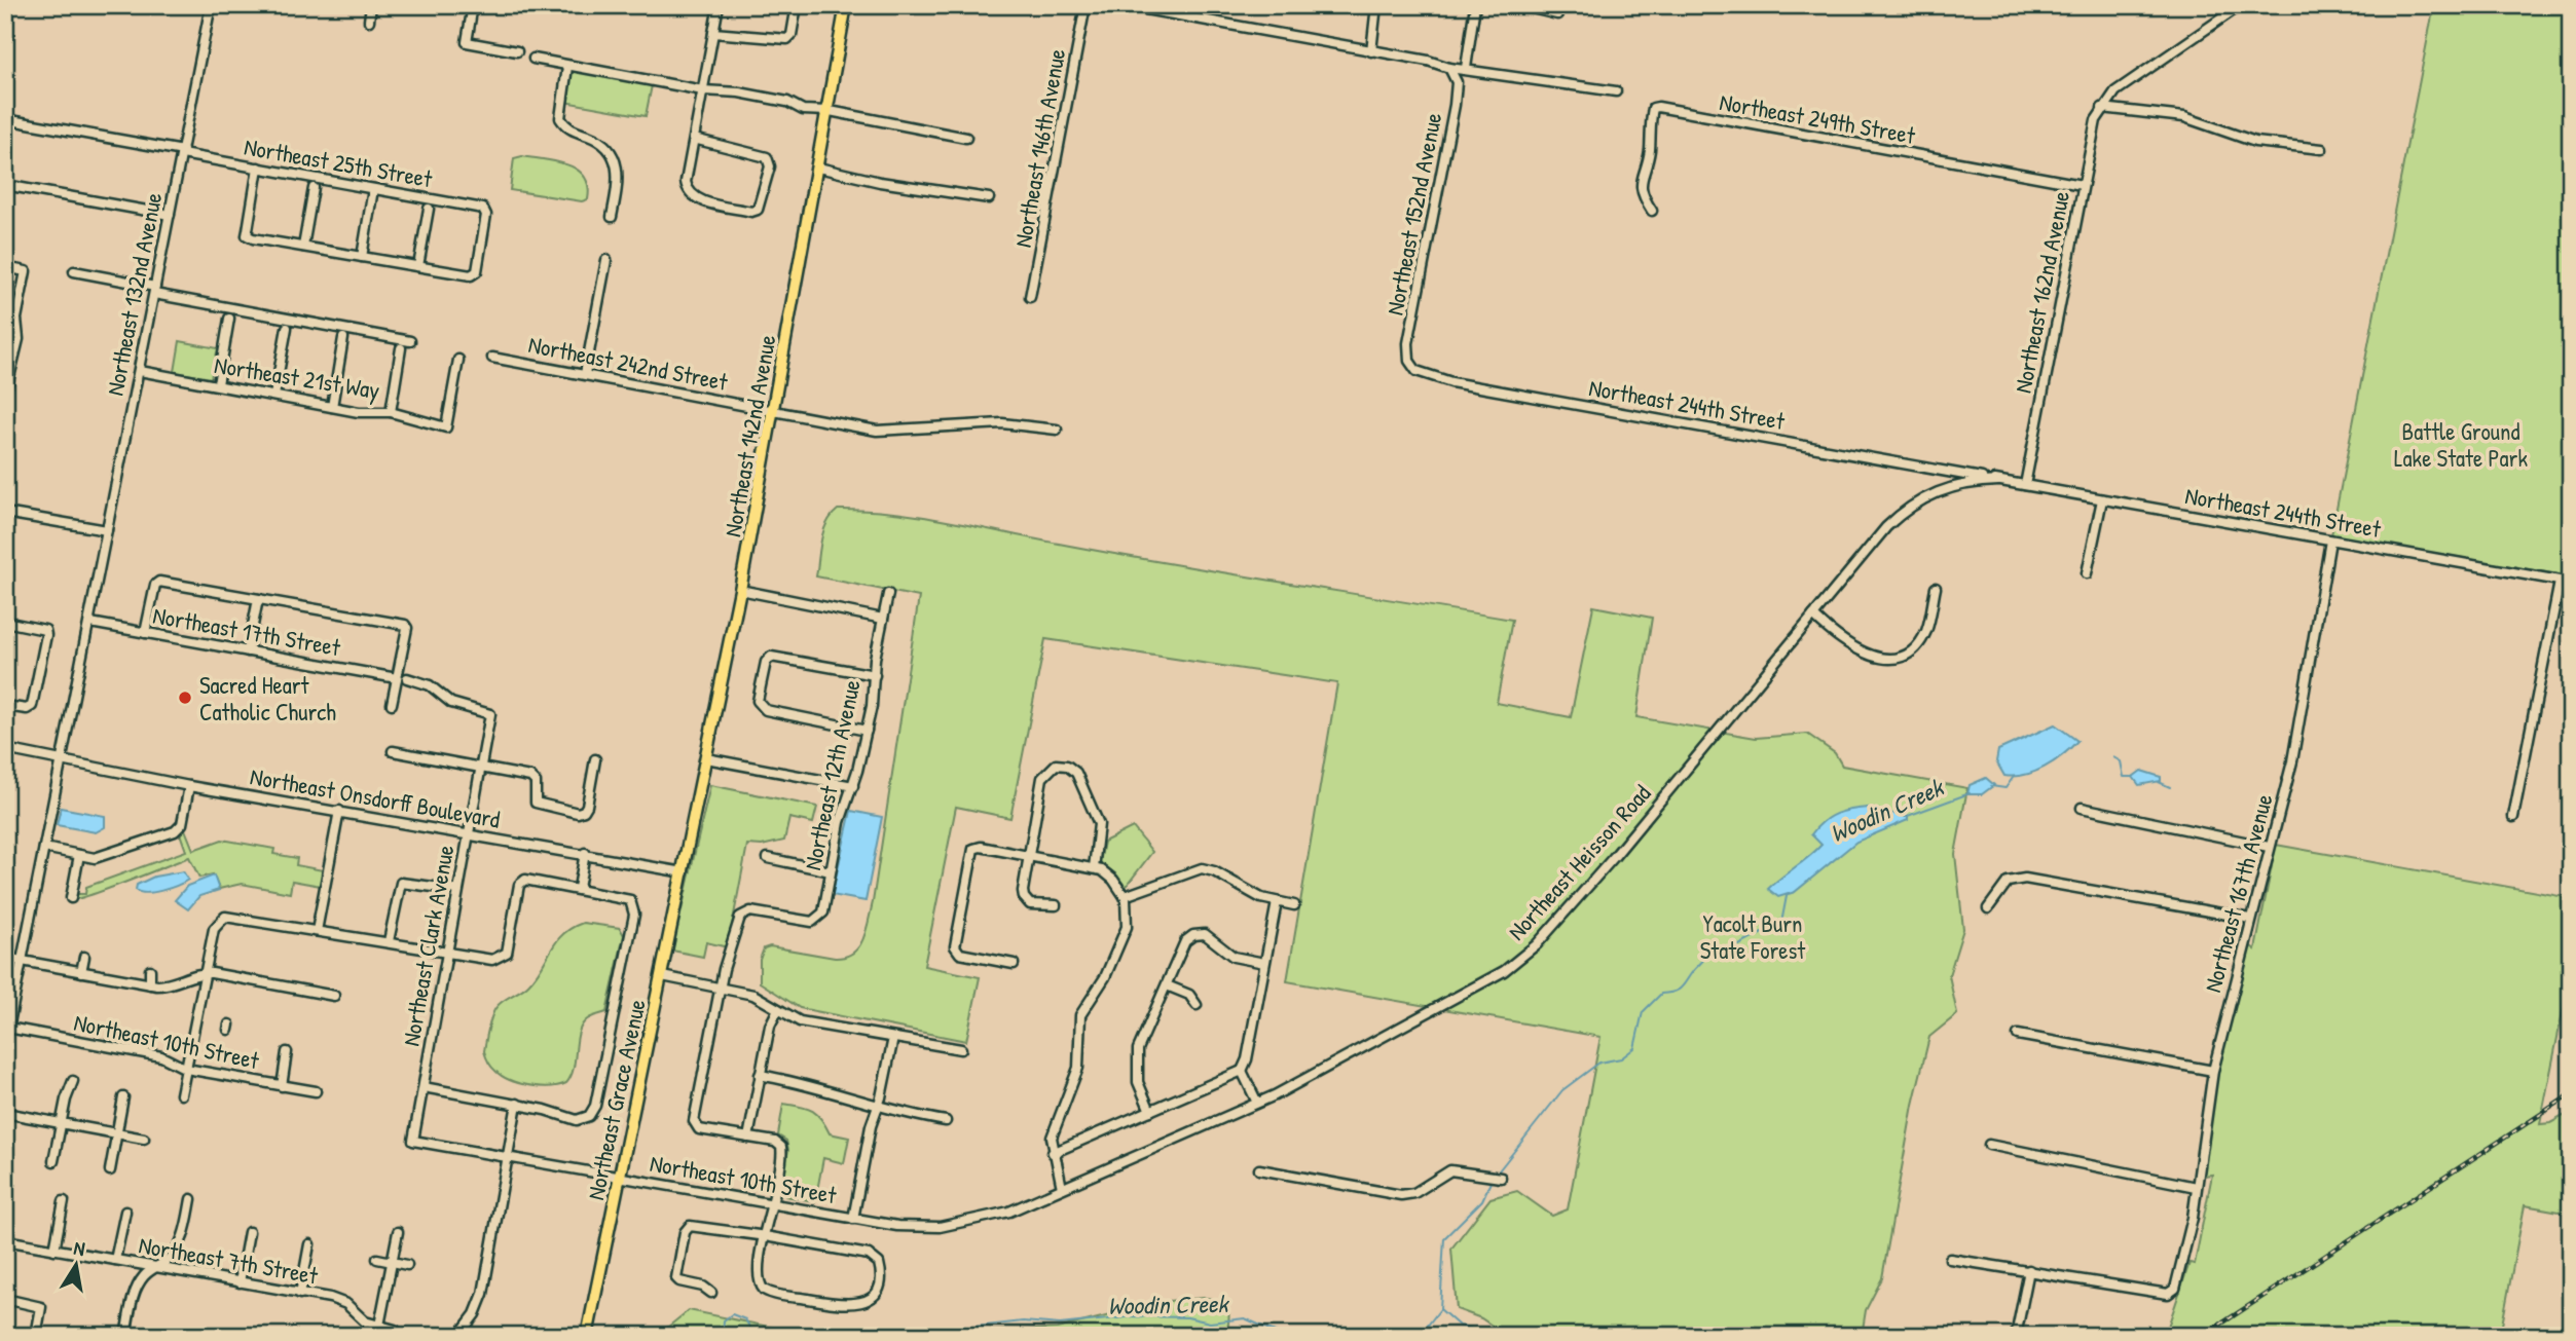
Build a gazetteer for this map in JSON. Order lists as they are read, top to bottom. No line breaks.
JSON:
{"streets":{"main road":["Northeast 142nd Avenue","Northeast Grace Avenue"],"street":["Northeast 249th Street","Northeast 146th Avenue","Northeast 25th Street","Northeast 152nd Avenue","Northeast 162nd Avenue","Northeast 132nd Avenue","Northeast 242nd Street","Northeast 21st Way","Northeast 244th Street","Northeast 17th Street","Northeast 12th Avenue","Northeast Onsdorff Boulevard","Northeast Heisson Road","Northeast 167th Avenue","Northeast Clark Avenue","Northeast 10th Street","Northeast 7th Street"]},"crossings":[["Northeast 249th Street","Northeast 162nd Avenue"],["Northeast 25th Street","Northeast 132nd Avenue"],["Northeast 152nd Avenue","Northeast 244th Street"],["Northeast 162nd Avenue","Northeast 244th Street"],["Northeast 132nd Avenue","Northeast 21st Way"],["Northeast 132nd Avenue","Northeast 17th Street"],["Northeast 132nd Avenue","Northeast Onsdorff Boulevard"],["Northeast 132nd Avenue","Northeast 10th Street"],["Northeast 242nd Street","Northeast 142nd Avenue"],["Northeast 244th Street","Northeast Heisson Road"],["Northeast 244th Street","Northeast 167th Avenue"],["Northeast 142nd Avenue","Northeast Onsdorff Boulevard"],["Northeast 142nd Avenue","Northeast Grace Avenue"],["Northeast 17th Street","Northeast Clark Avenue"],["Northeast Onsdorff Boulevard","Northeast Clark Avenue"],["Northeast Onsdorff Boulevard","Northeast Grace Avenue"],["Northeast Heisson Road","Northeast 10th Street"],["Northeast Clark Avenue","Northeast 10th Street"],["Northeast 10th Street","Northeast Grace Avenue"]],"water":["Woodin Creek"],"parks":["Battle Ground Lake State Park","Yacolt Burn State Forest"],"places":["Sacred Heart Catholic Church"],"north":"top"}
